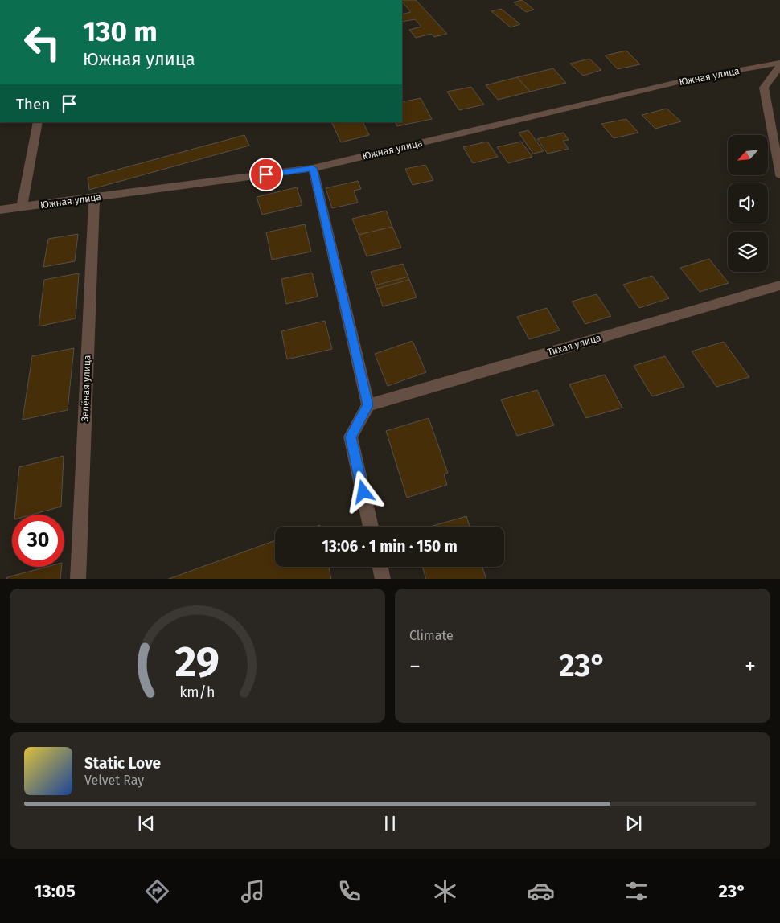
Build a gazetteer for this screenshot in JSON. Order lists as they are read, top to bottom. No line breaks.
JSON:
{"streets":{"street":["Южная улица","Тихая улица","Зелёная улица"]},"crossings":[["Южная улица","Зелёная улица"]],"north":"bottom left","page":{"turn":["130 m","Южная улица"],"then":"Then","limit":"30","trip":"13:06 · 1 min · 150 m","tile":"Climate","heat":["−","23°","+"],"song":["Static Love","Velvet Ray"],"tabs":["13:05","23°"],"gauge":["29","km/h"]}}
